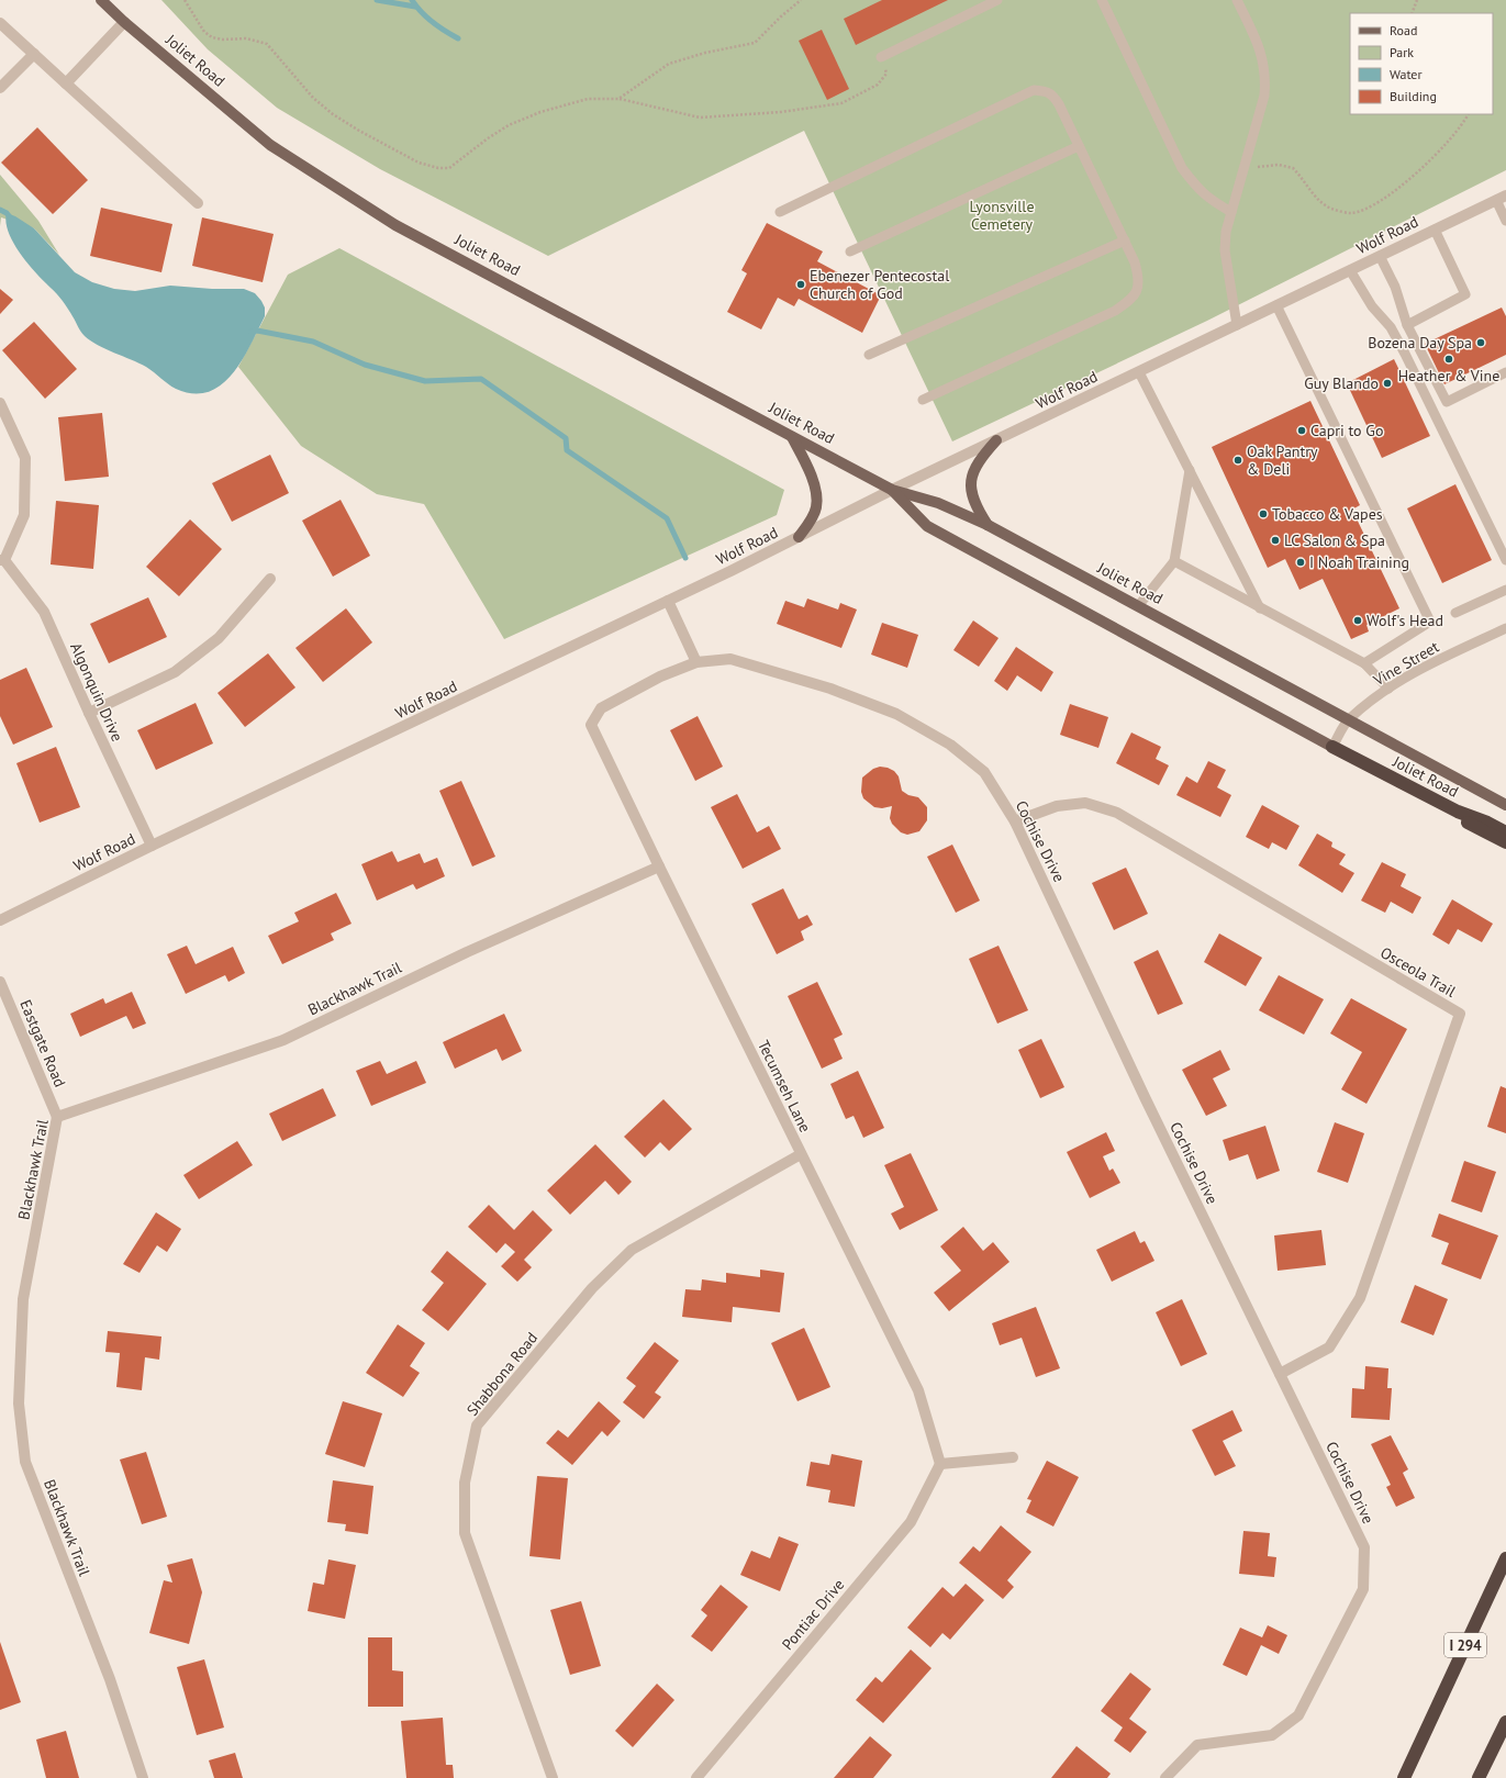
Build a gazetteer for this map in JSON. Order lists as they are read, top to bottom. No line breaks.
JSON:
{"streets":{"highway":["Joliet Road","I 294"],"street":["Wolf Road","Algonquin Drive","Cochise Drive","Osceola Trail","Blackhawk Trail","Eastgate Road","Tecumseh Lane","Shabbona Road","Pontiac Drive"],"lane":["Vine Street"]},"crossings":[["Joliet Road","Wolf Road"],["Joliet Road","Vine Street"],["Wolf Road","Algonquin Drive"],["Cochise Drive","Osceola Trail"],["Cochise Drive","Tecumseh Lane"],["Blackhawk Trail","Eastgate Road"],["Blackhawk Trail","Tecumseh Lane"],["Tecumseh Lane","Shabbona Road"],["Tecumseh Lane","Pontiac Drive"]],"parks":["Lyonsville Cemetery"],"places":["Ebenezer Pentecostal Church of God","Bozena Day Spa","Heather & Vine","Guy Blando","Capri to Go","Oak Pantry & Deli","Tobacco & Vapes","LC Salon & Spa","I Noah Training","Wolf's Head"],"legend":["Road","Park","Water","Building"]}
